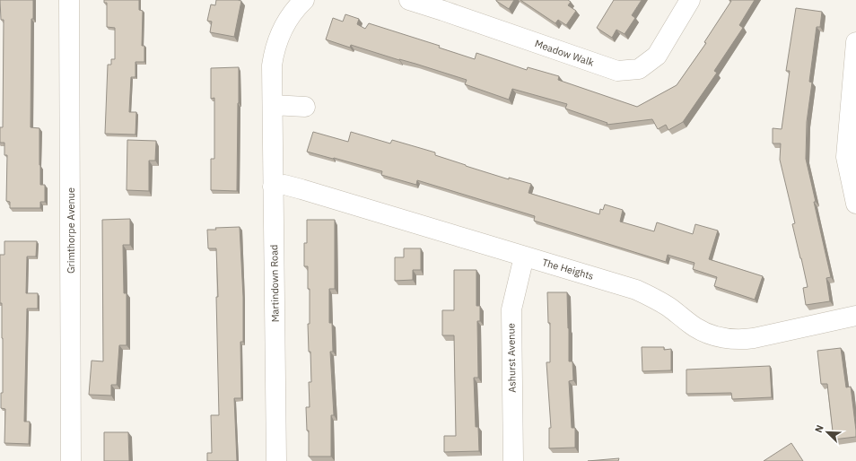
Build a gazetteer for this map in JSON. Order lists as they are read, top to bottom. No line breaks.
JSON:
{"streets":{"street":["Meadow Walk","Grimthorpe Avenue","The Heights","Martindown Road","Ashurst Avenue"]},"crossings":[["The Heights","Martindown Road"],["The Heights","Ashurst Avenue"]],"north":"top left"}
